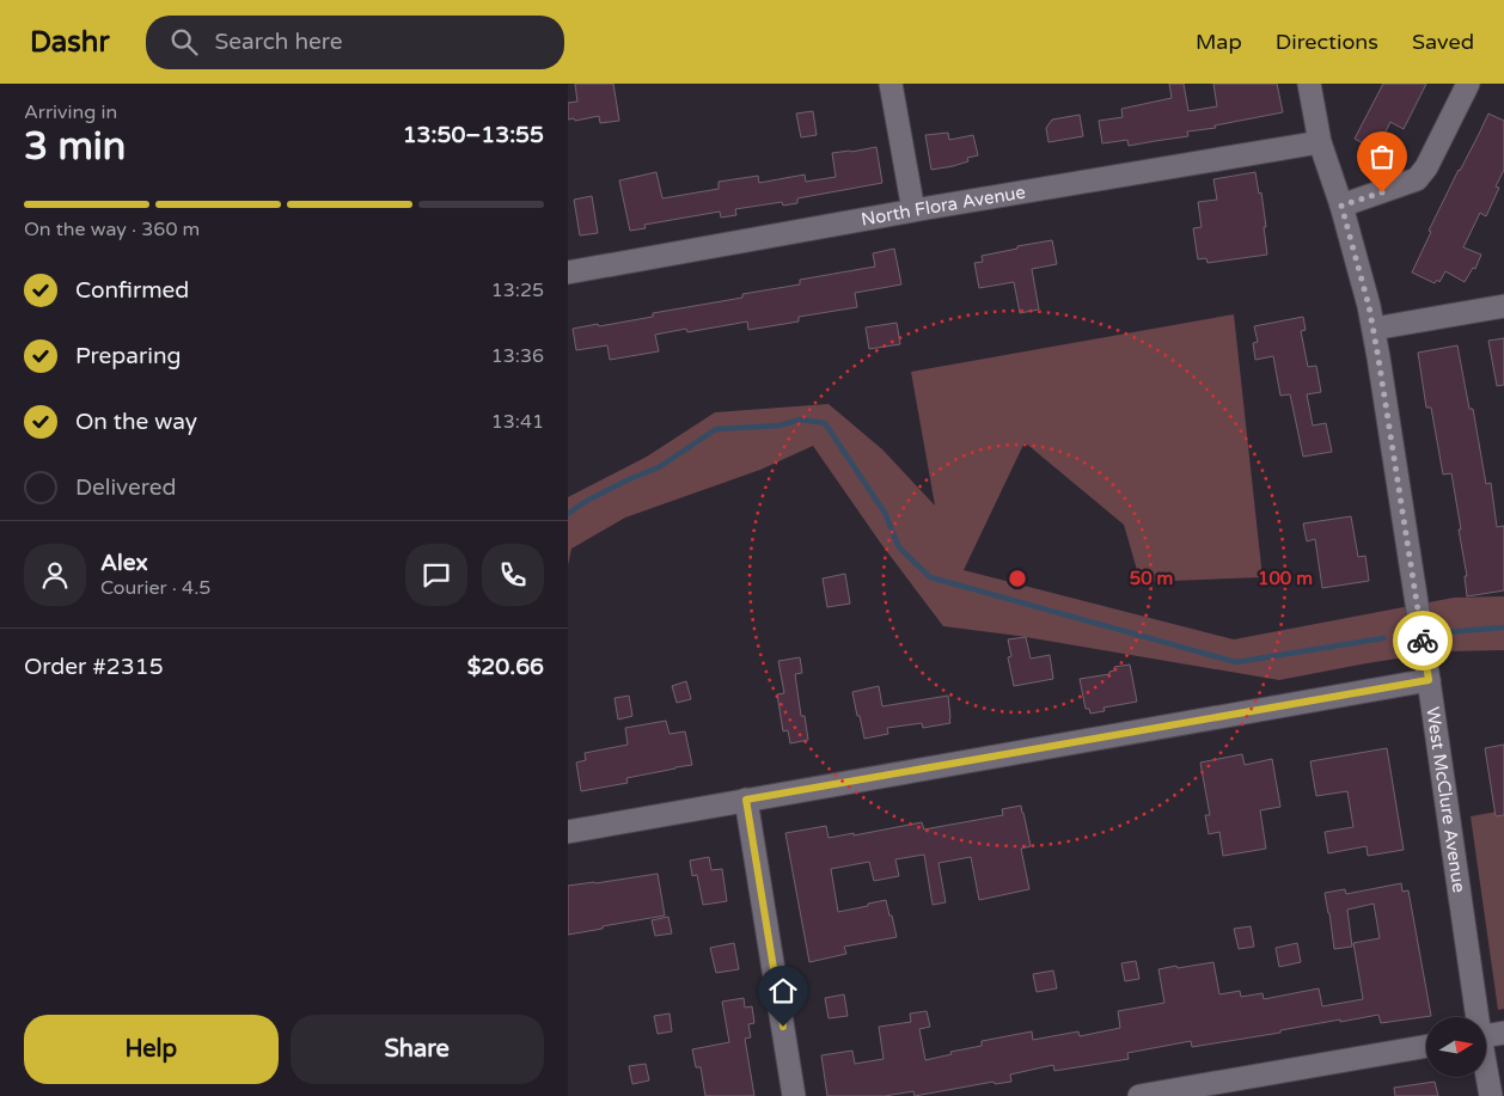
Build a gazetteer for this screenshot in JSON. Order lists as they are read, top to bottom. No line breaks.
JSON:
{"streets":{"street":["North Flora Avenue","West McClure Avenue"]},"crossings":[["North Flora Avenue","West McClure Avenue"]],"north":"right","page":{"header":"Dashr","search":"Search here","nav":["Map","Directions","Saved"],"heading":["3 min","Arriving in","13:50–13:55"],"panel":["Alex","Courier · 4.5","Order #2315","$20.66"],"bar":"On the way · 360 m","list":[["Confirmed","13:25"],["Preparing","13:36"],["On the way","13:41"],"Delivered"],"buttons":["Help","Share"]},"rings":["50 m","100 m"]}
